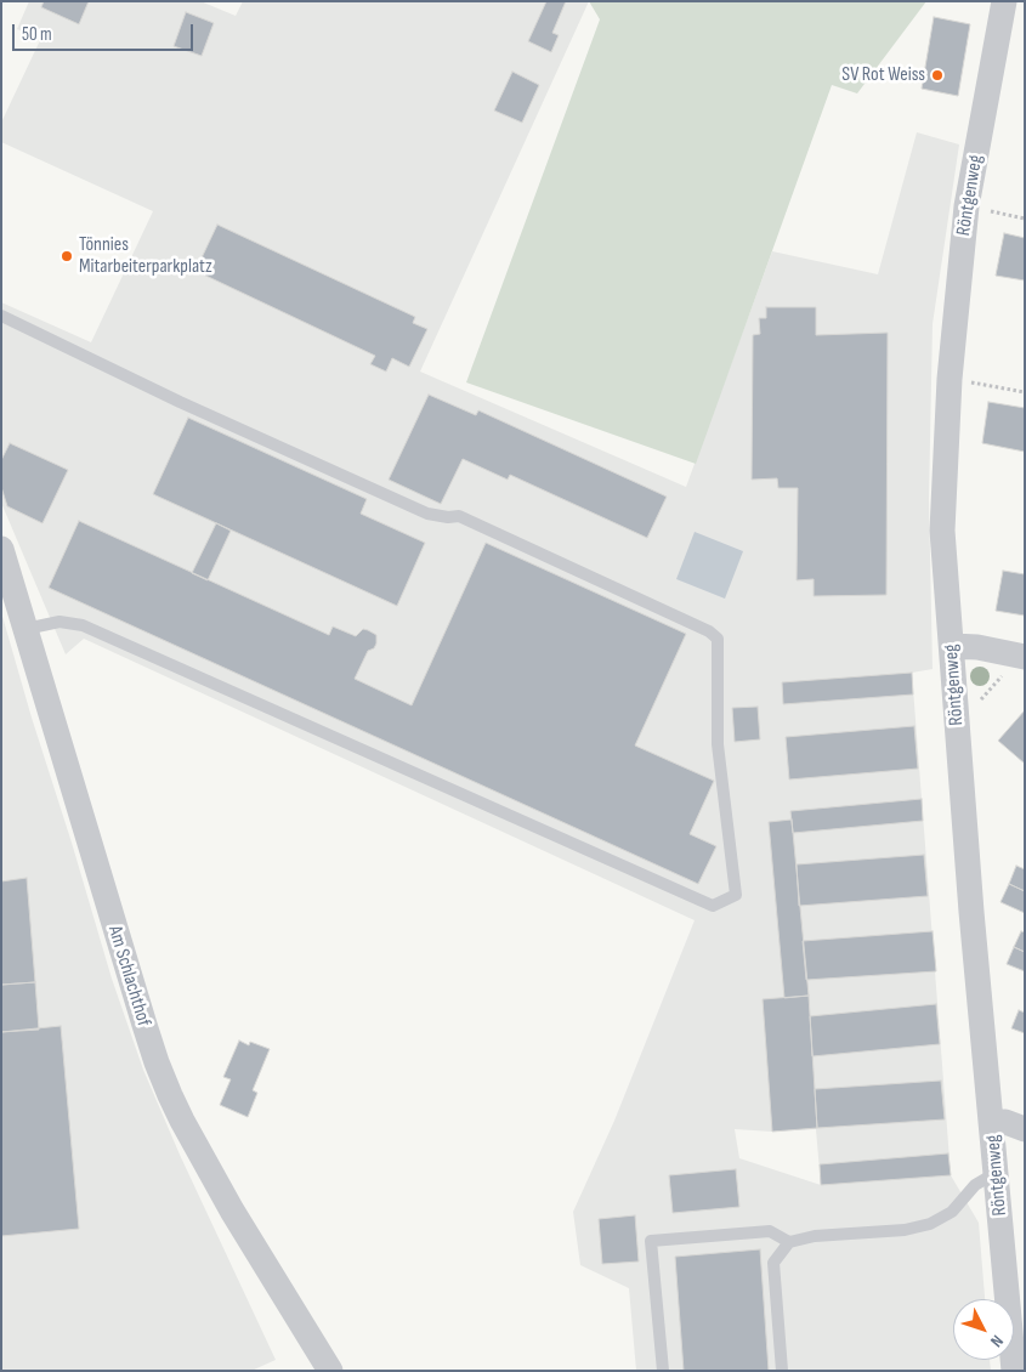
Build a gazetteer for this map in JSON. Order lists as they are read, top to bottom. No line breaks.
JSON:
{"streets":{"street":["Röntgenweg","Am Schlachthof"]},"places":["SV Rot Weiss","Tönnies Mitarbeiterparkplatz"],"scale_bar":"50 m","north":"bottom right"}
